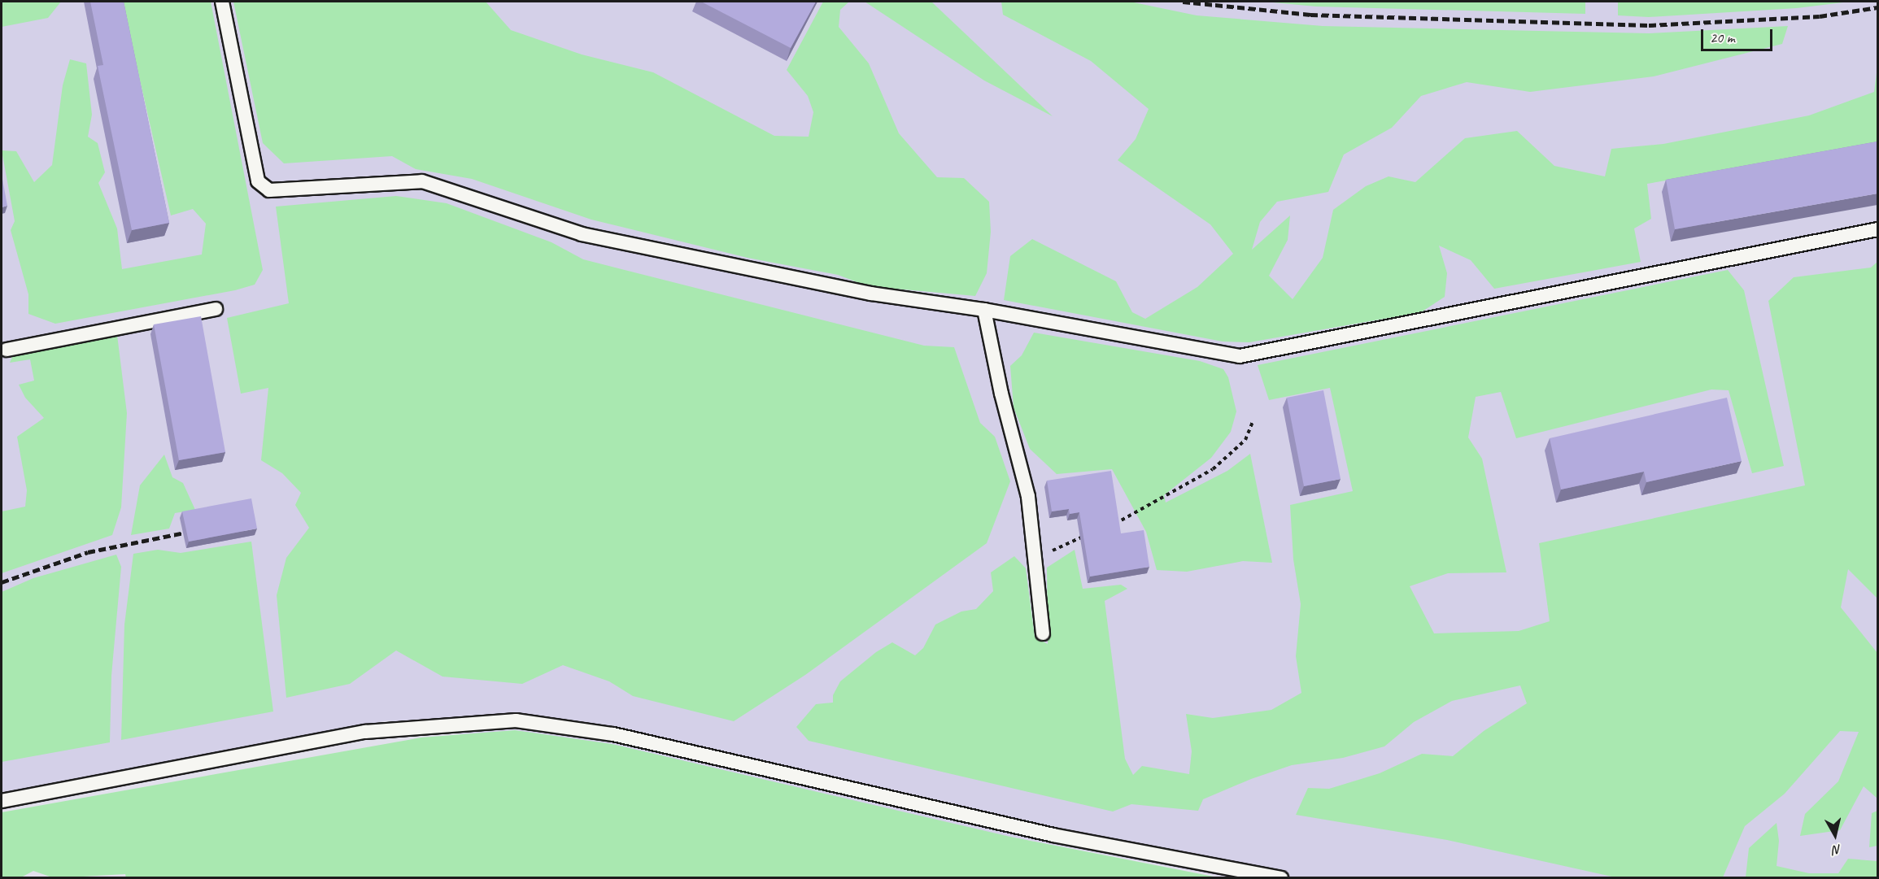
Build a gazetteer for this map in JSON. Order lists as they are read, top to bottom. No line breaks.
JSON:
{"scale_bar":"20 m","north":"bottom"}
